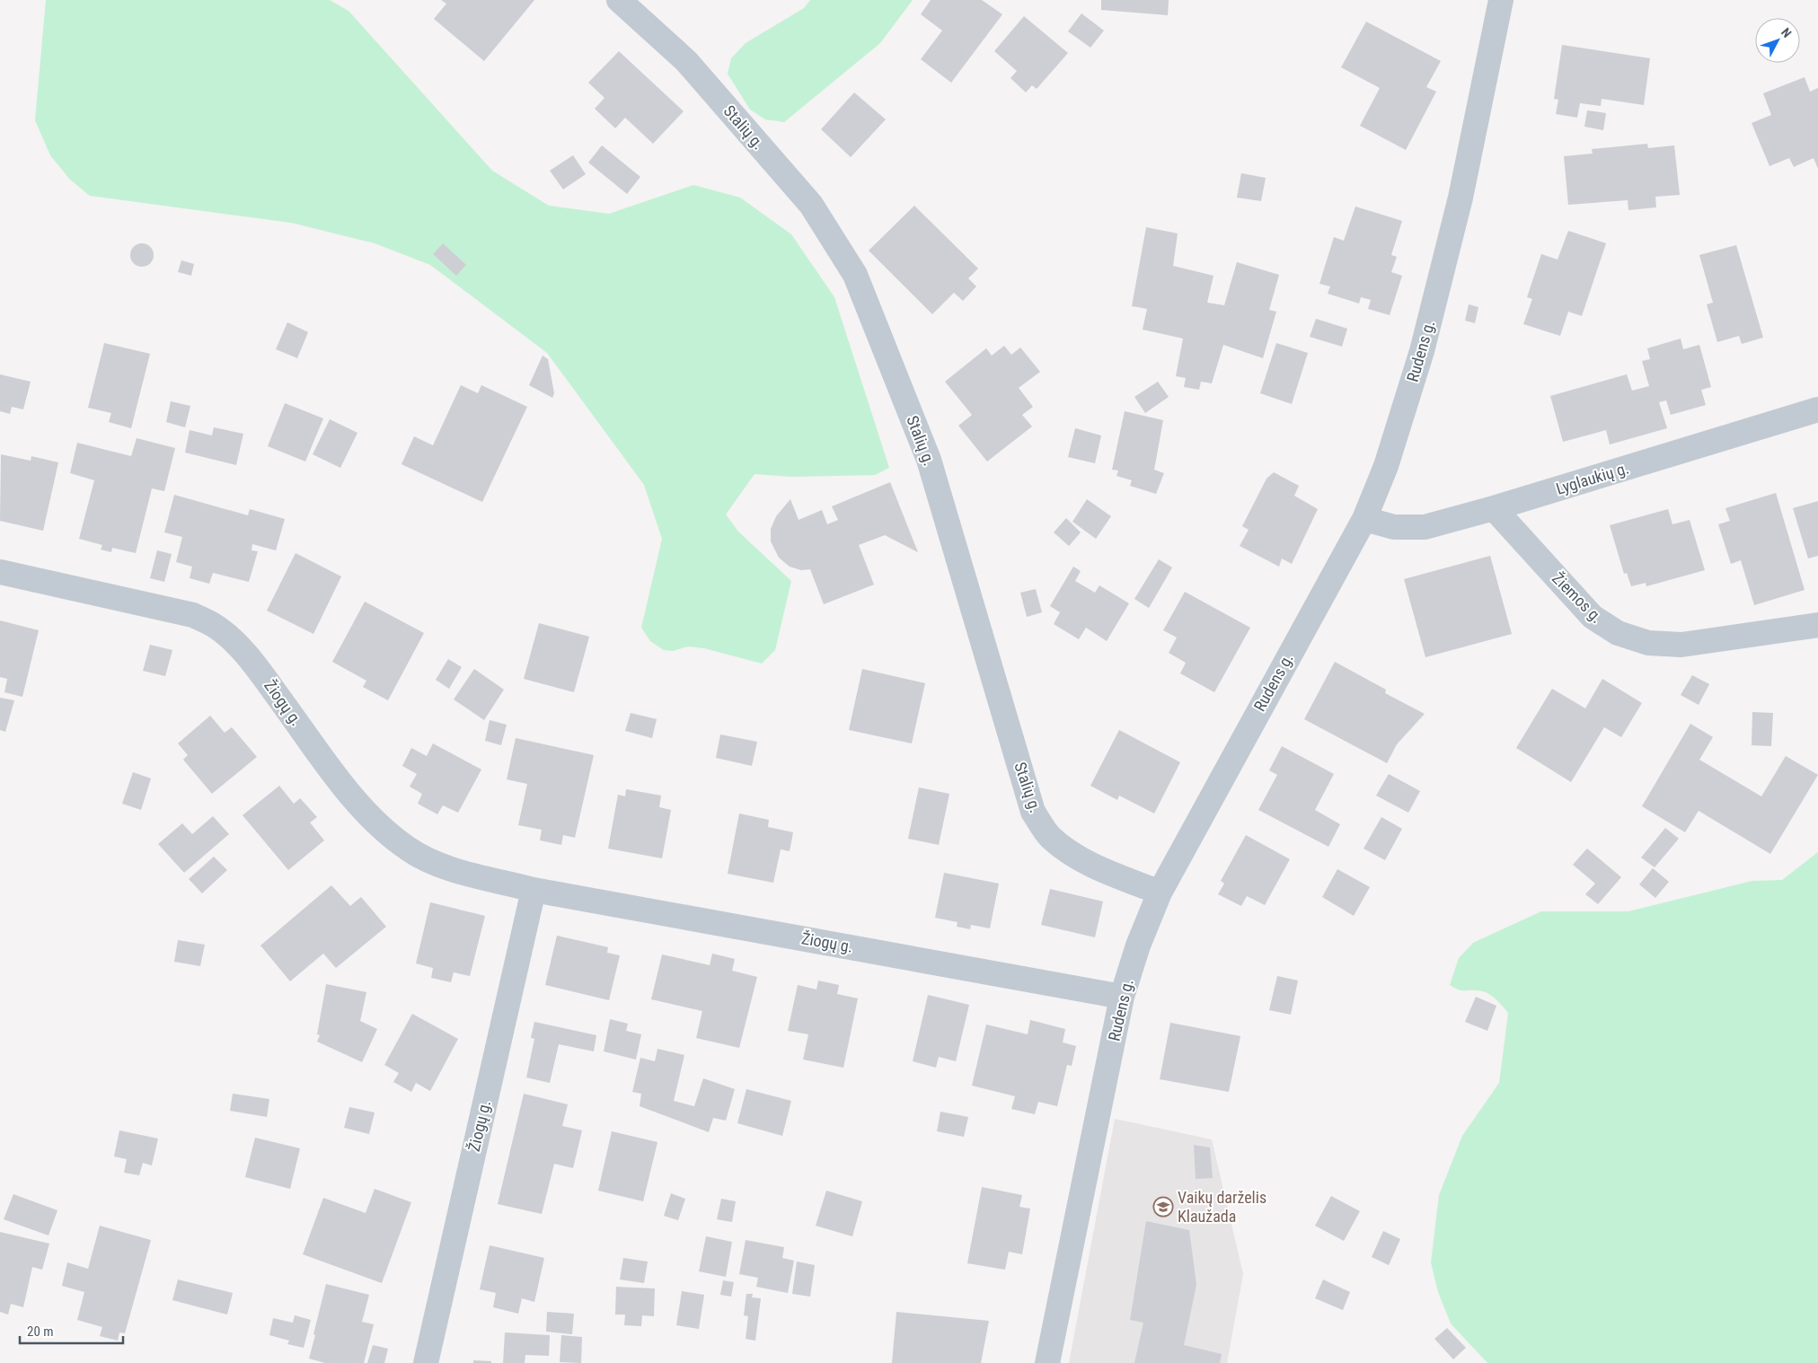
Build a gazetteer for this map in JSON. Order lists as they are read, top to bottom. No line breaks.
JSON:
{"streets":{"street":["Stalių g.","Rudens g.","Lyglaukių g.","Žiemos g.","Žiogų g."]},"crossings":[["Stalių g.","Rudens g."],["Rudens g.","Lyglaukių g."],["Rudens g.","Žiogų g."],["Lyglaukių g.","Žiemos g."]],"places":{"school or university":["Vaikų darželis Klaužada"]},"scale_bar":"20 m","north":"top right"}
